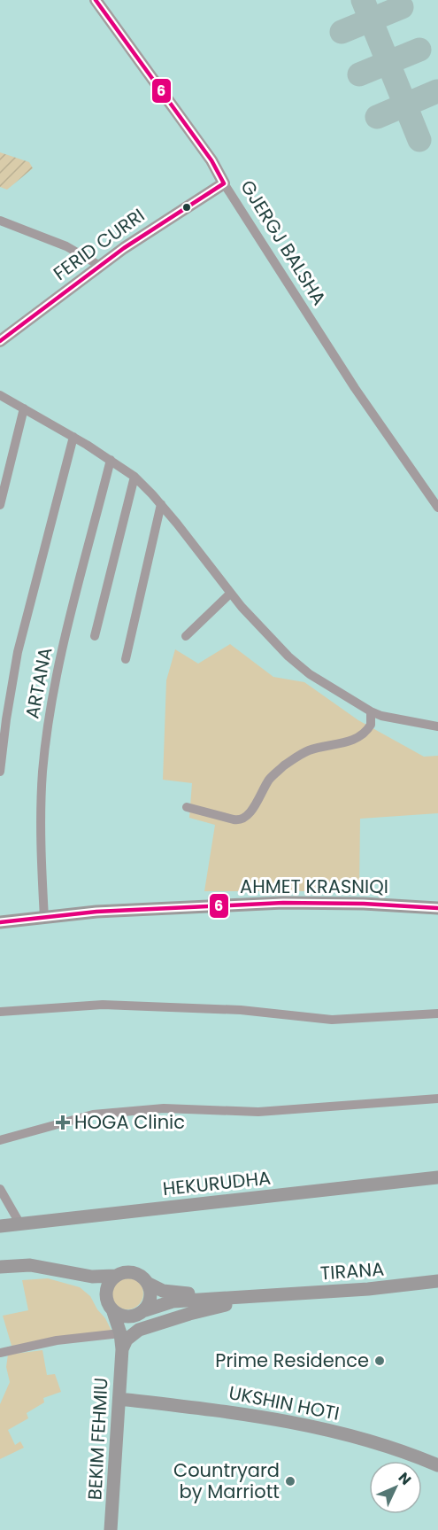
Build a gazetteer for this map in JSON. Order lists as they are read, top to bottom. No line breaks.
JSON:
{"streets":{"main road":["AHMET KRASNIQI","HEKURUDHA","TIRANA","UKSHIN HOTI","BEKIM FEHMIU"],"street":["GJERGJ BALSHA","FERID CURRI","ARTANA"]},"crossings":[["GJERGJ BALSHA","FERID CURRI"],["ARTANA","AHMET KRASNIQI"],["TIRANA","BEKIM FEHMIU"],["UKSHIN HOTI","BEKIM FEHMIU"]],"places":{"health":["HOGA Clinic"],"other":["Prime Residence","Countryard by Marriott"]},"lines":["transit line 6"],"north":"top right"}
